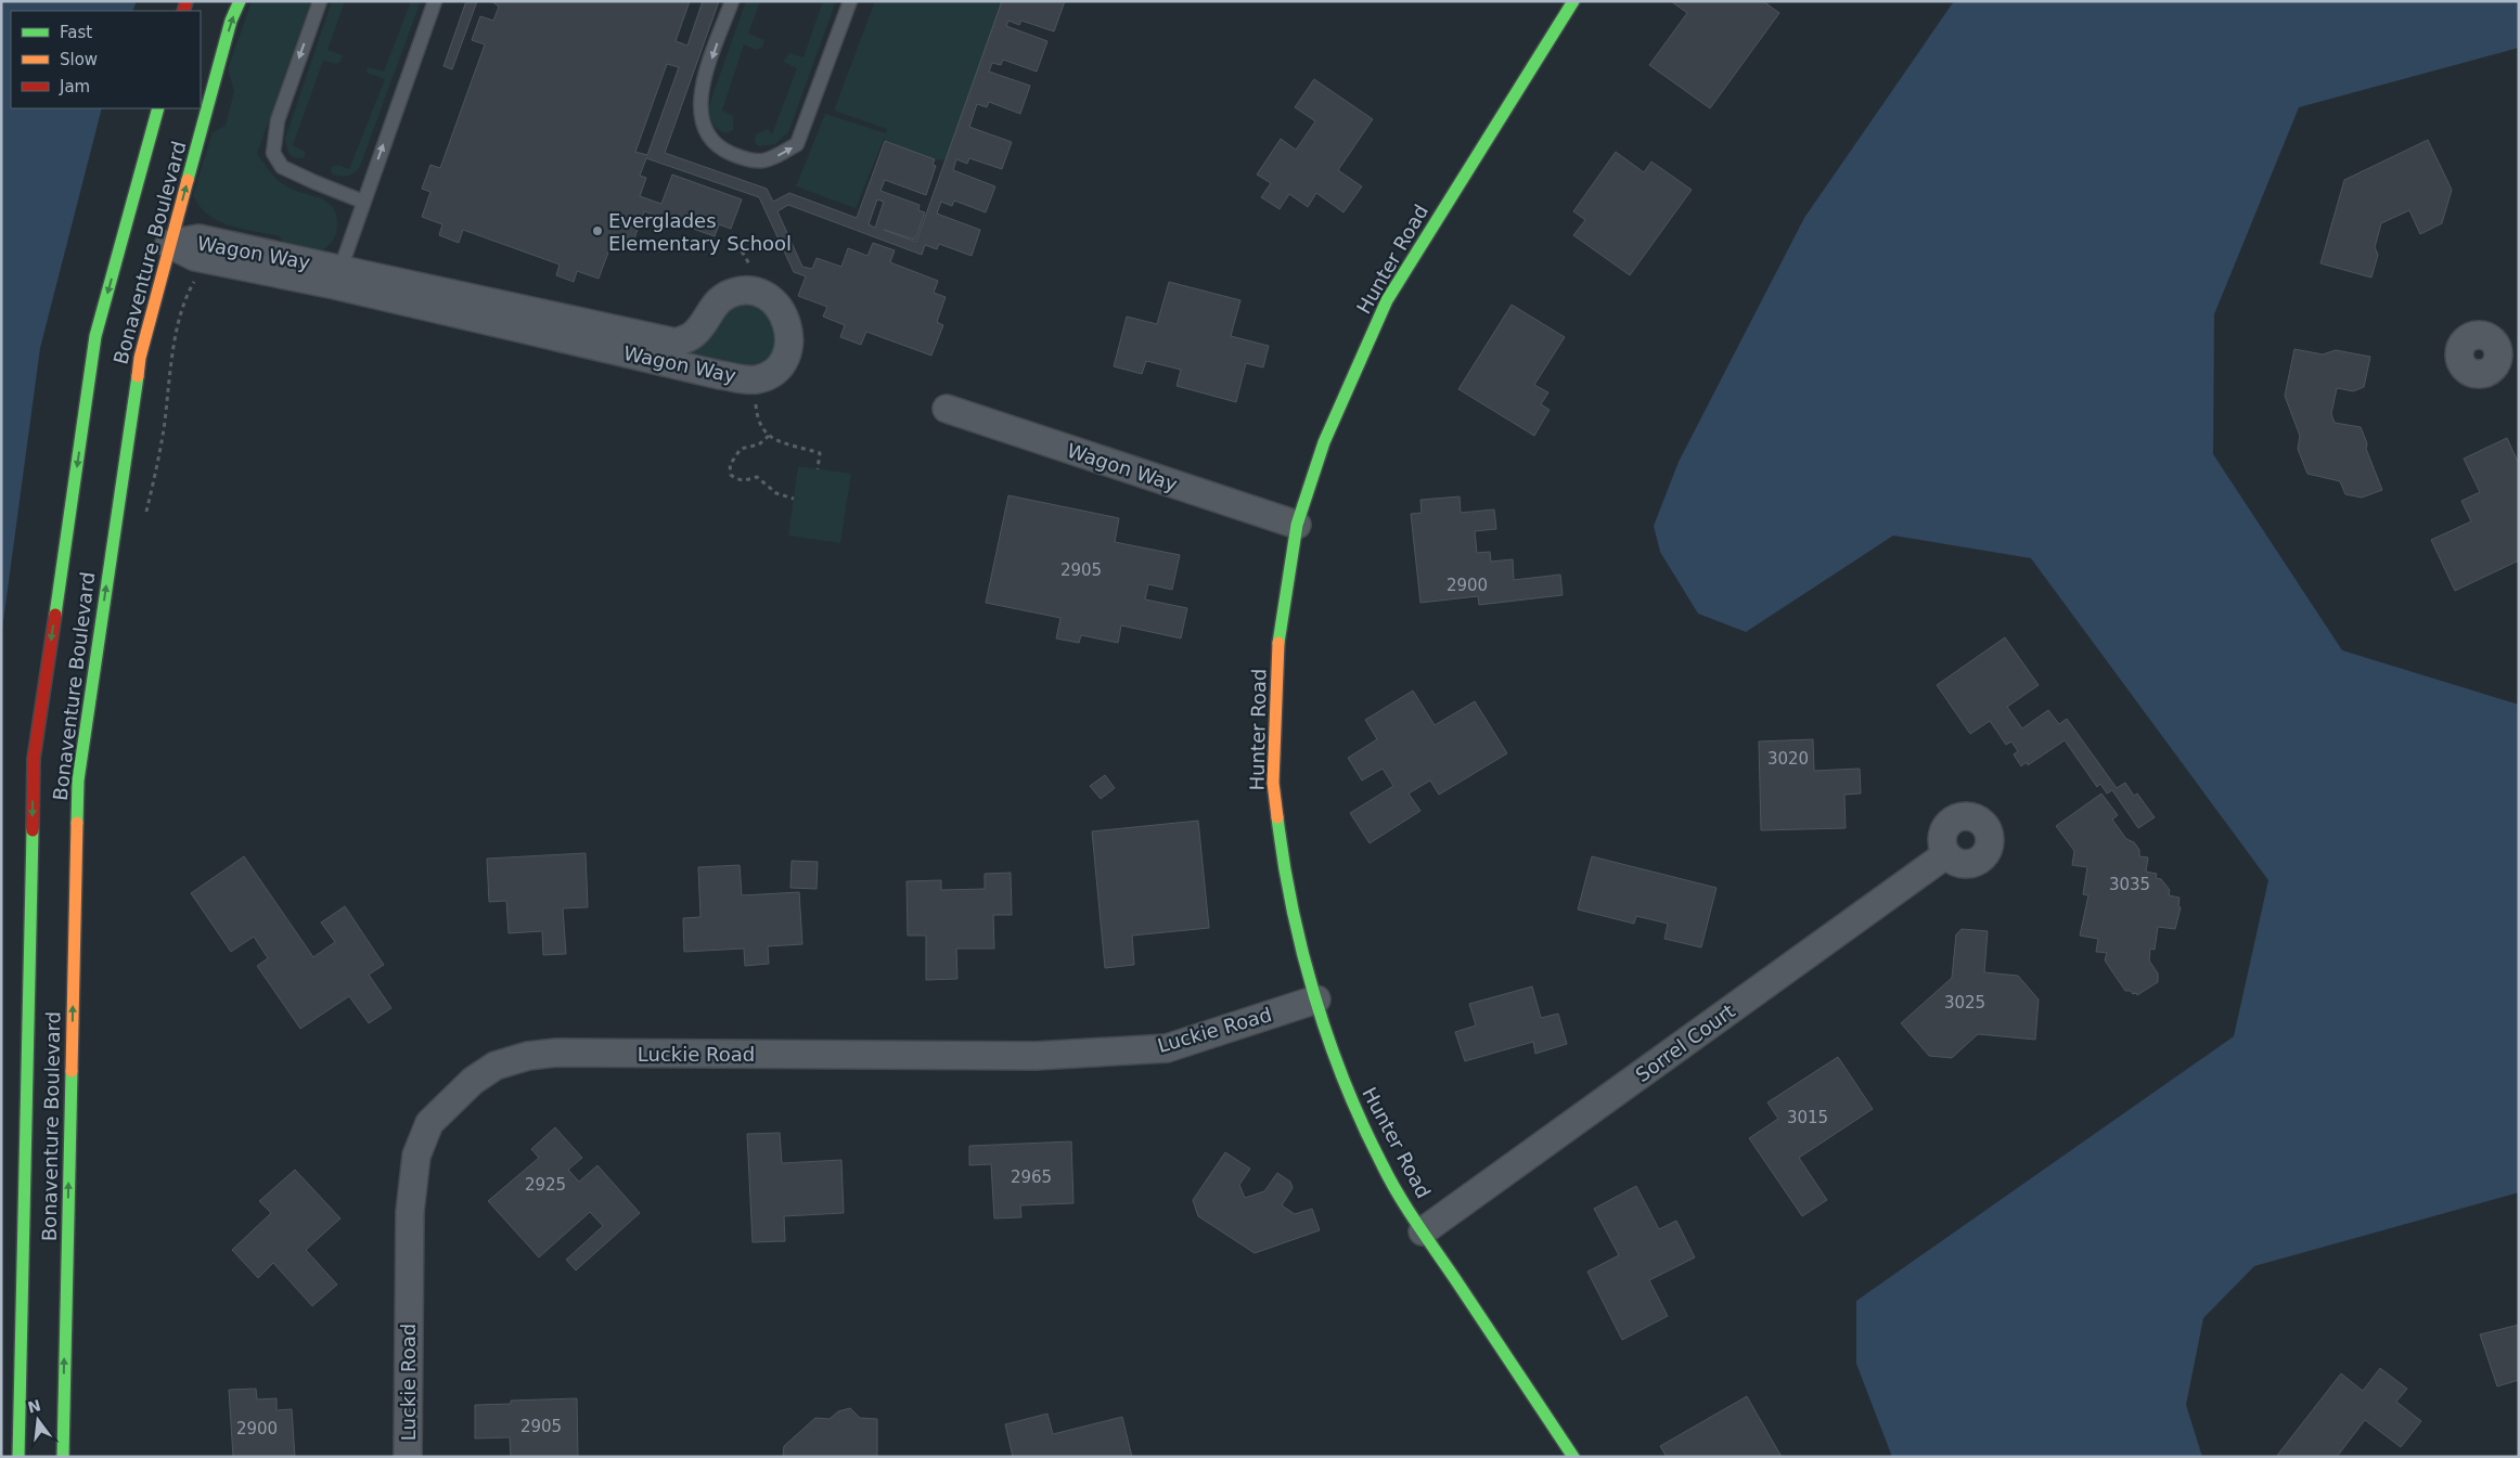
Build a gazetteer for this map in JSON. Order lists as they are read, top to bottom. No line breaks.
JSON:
{"streets":{"main road":["Bonaventure Boulevard","Hunter Road"],"street":["Wagon Way","Luckie Road","Sorrel Court"]},"crossings":[["Bonaventure Boulevard","Wagon Way"],["Wagon Way","Hunter Road"],["Hunter Road","Luckie Road"],["Hunter Road","Sorrel Court"]],"places":["Everglades Elementary School"],"house_numbers":["2905","2900","3020","3035","3025","3015","2965","2925","2905","2900"],"legend":["Fast","Slow","Jam"],"north":"top"}
